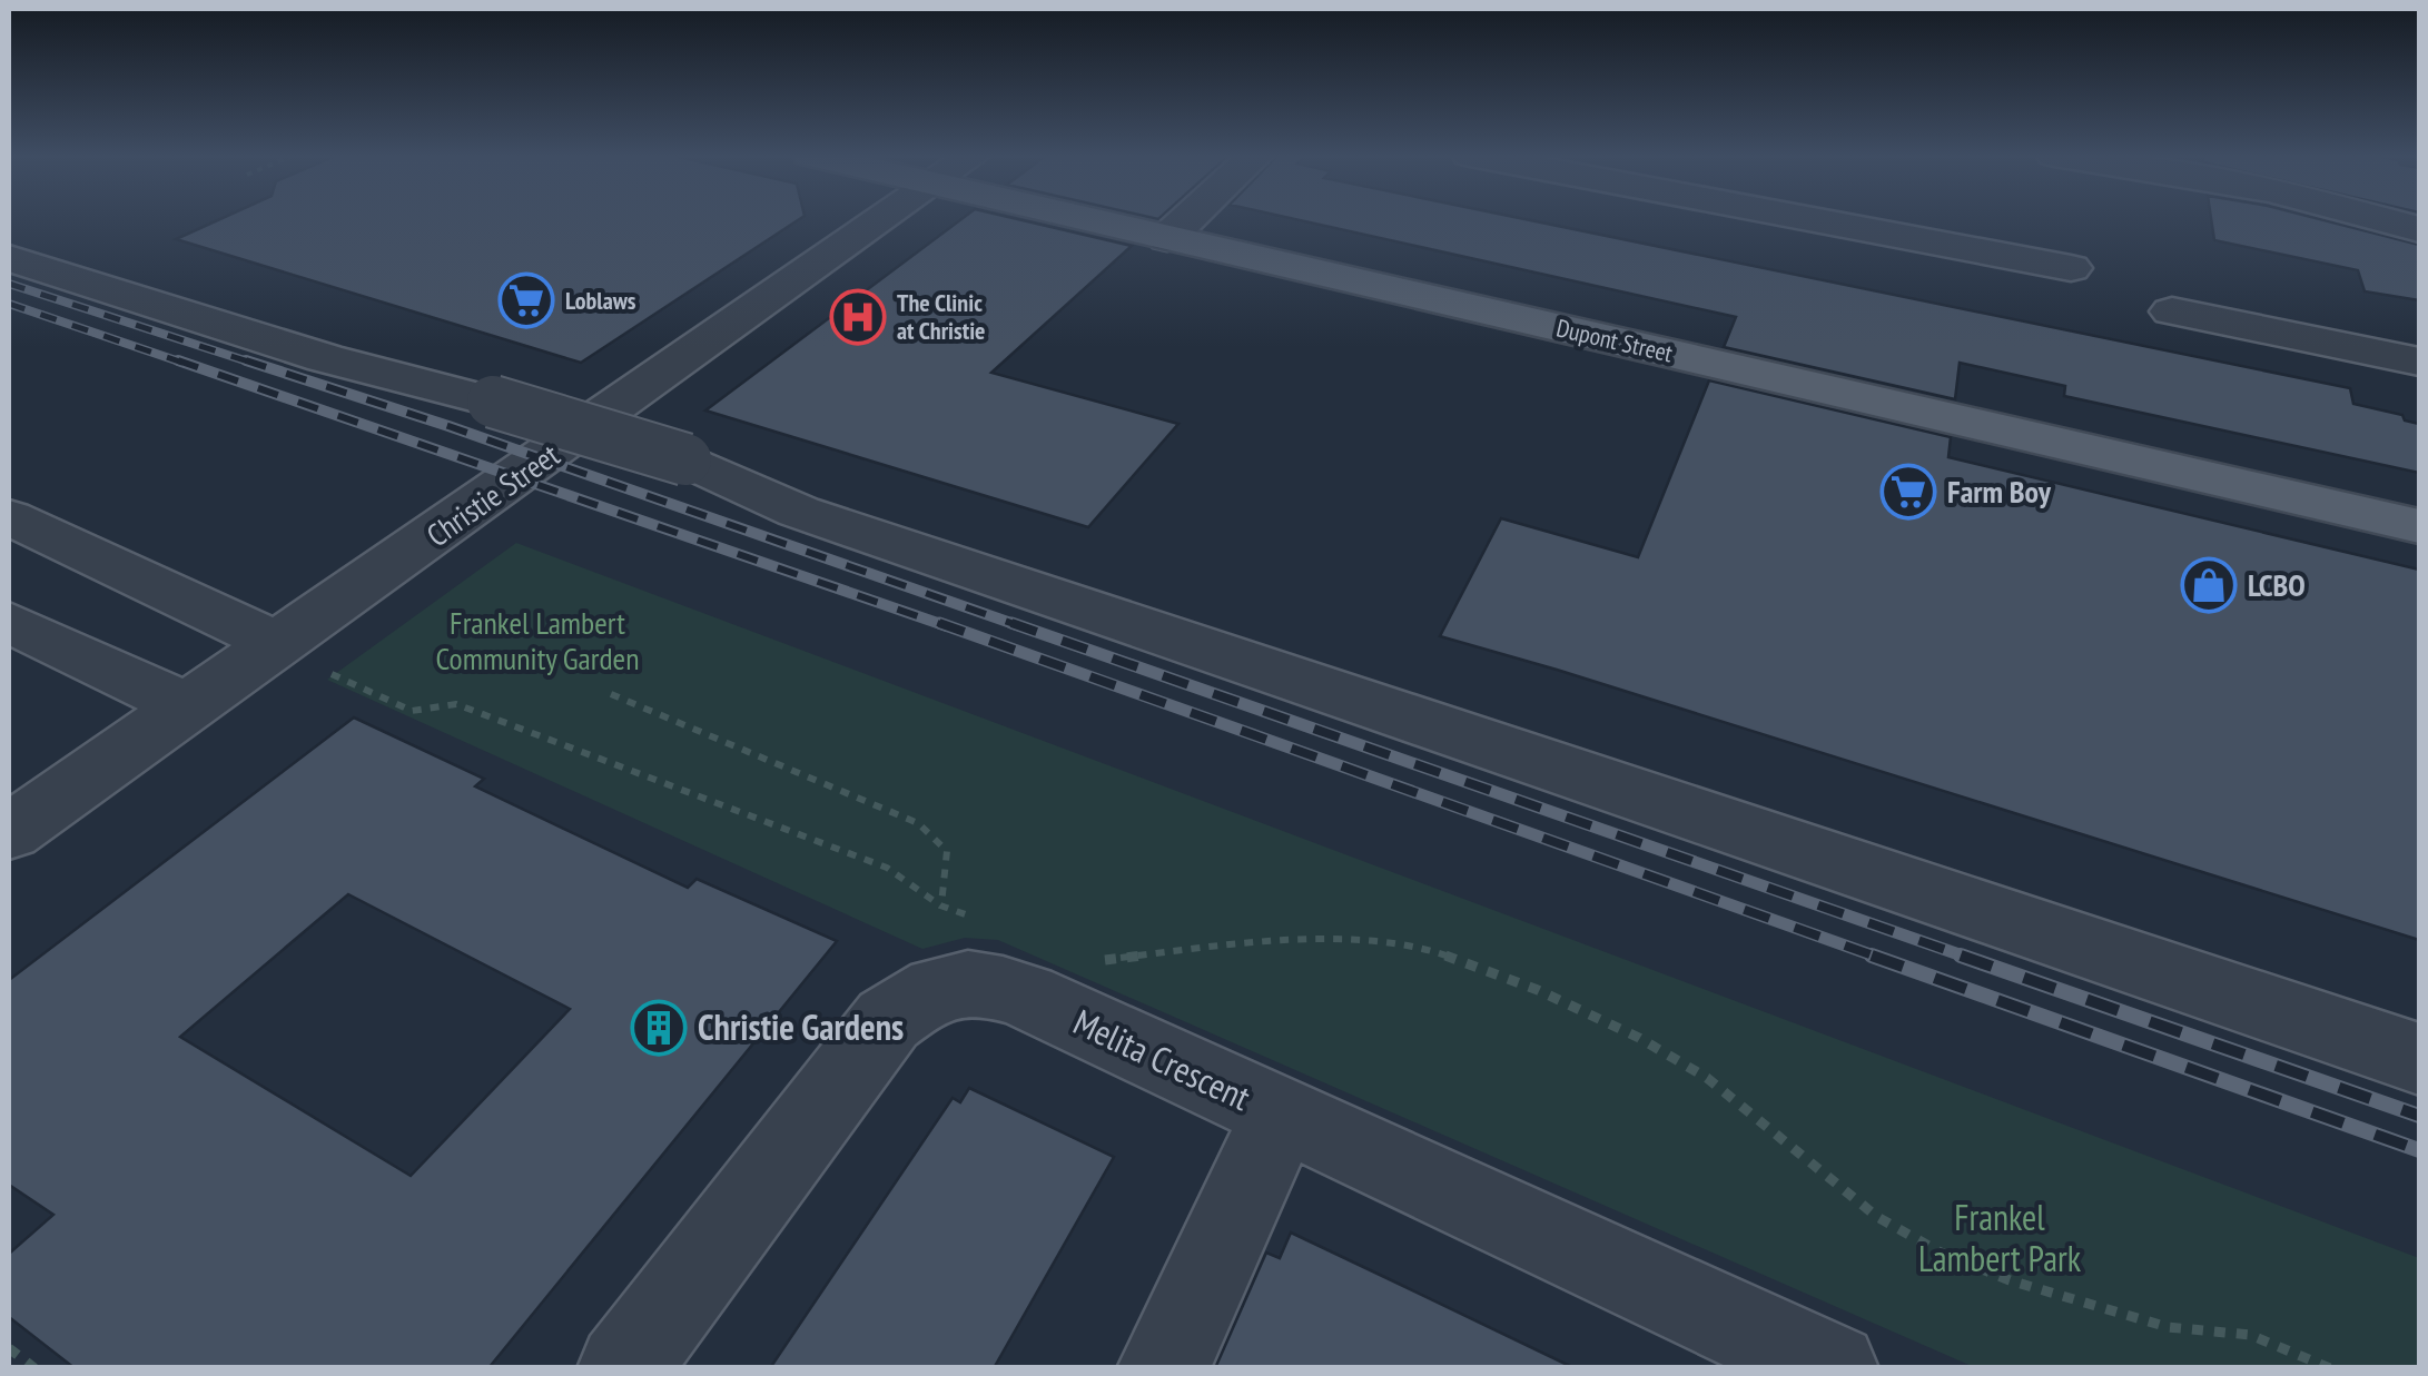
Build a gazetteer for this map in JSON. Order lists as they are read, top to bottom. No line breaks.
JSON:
{"streets":{"main road":["Dupont Street"],"street":["Christie Street","Melita Crescent"]},"parks":["Frankel Lambert Community Garden","Frankel Lambert Park"],"places":{"supermarket":["Loblaws","Farm Boy"],"hospital":["The Clinic at Christie"],"shop":["LCBO"],"building":["Christie Gardens"]}}
